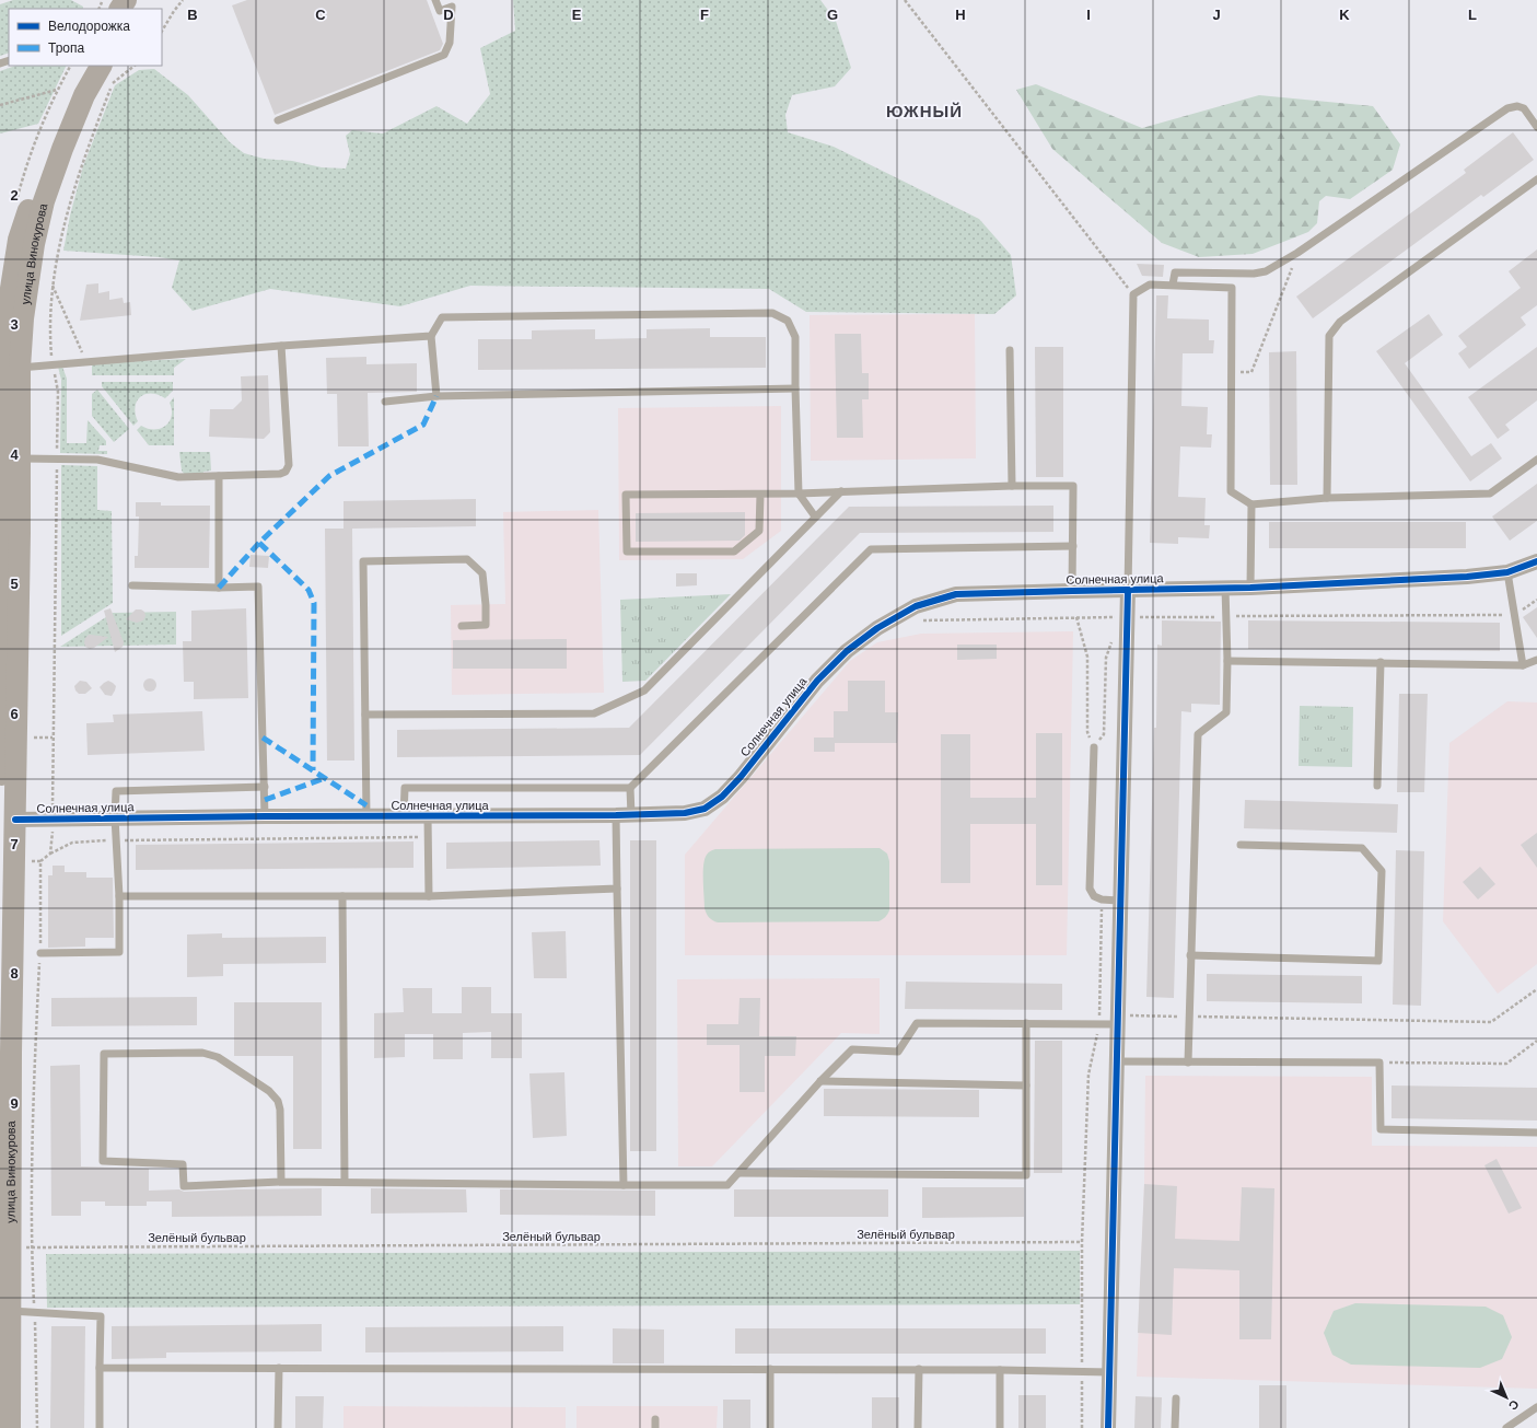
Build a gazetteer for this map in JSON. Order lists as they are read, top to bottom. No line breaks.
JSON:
{"streets":{"main road":["улица Винокурова"],"street":["Солнечная улица"],"path":["Зелёный бульвар"]},"crossings":[["улица Винокурова","Солнечная улица"]],"districts":["ЮЖНЫЙ"],"legend":["Велодорожка","Тропа"],"north":"bottom right","grid":{"columns":["B","C","D","E","F","G","H","I","J","K","L"],"rows":["2","3","4","5","6","7","8","9"]}}
